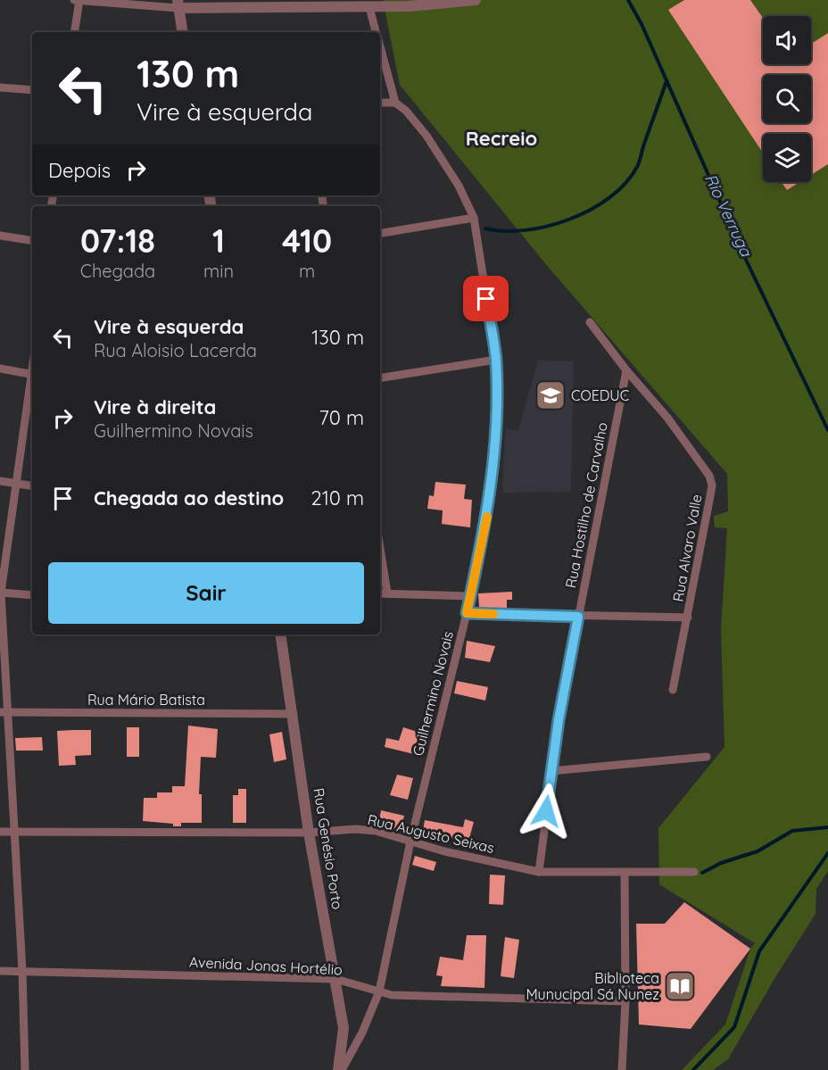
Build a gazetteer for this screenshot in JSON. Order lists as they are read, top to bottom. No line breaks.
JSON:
{"streets":{"street":["Rua Hostilho de Carvalho","Rua Alvaro Valle","Guilhermino Novais","Rua Mário Batista","Rua Augusto Seixas","Rua Genésio Porto","Avenida Jonas Hortélio"]},"crossings":[["Rua Hostilho de Carvalho","Rua Alvaro Valle"],["Rua Hostilho de Carvalho","Rua Augusto Seixas"],["Guilhermino Novais","Rua Augusto Seixas"],["Guilhermino Novais","Rua Genésio Porto"],["Guilhermino Novais","Avenida Jonas Hortélio"],["Rua Mário Batista","Rua Genésio Porto"],["Rua Augusto Seixas","Rua Genésio Porto"],["Rua Genésio Porto","Avenida Jonas Hortélio"]],"districts":["Recreio"],"water":["Rio Verruga"],"places":{"school or university":["COEDUC"],"library":["Biblioteca Munucipal Sá Nunez"]},"page":{"turn":["130 m","Vire à esquerda"],"then":"Depois","eta":["07:18","Chegada","1","min","410","m"],"list":[{"name":"Vire à esquerda","note":"Rua Aloisio Lacerda","value":"130 m"},{"name":"Vire à direita","note":"Guilhermino Novais","value":"70 m"},{"name":"Chegada ao destino","value":"210 m"}],"buttons":"Sair"}}
